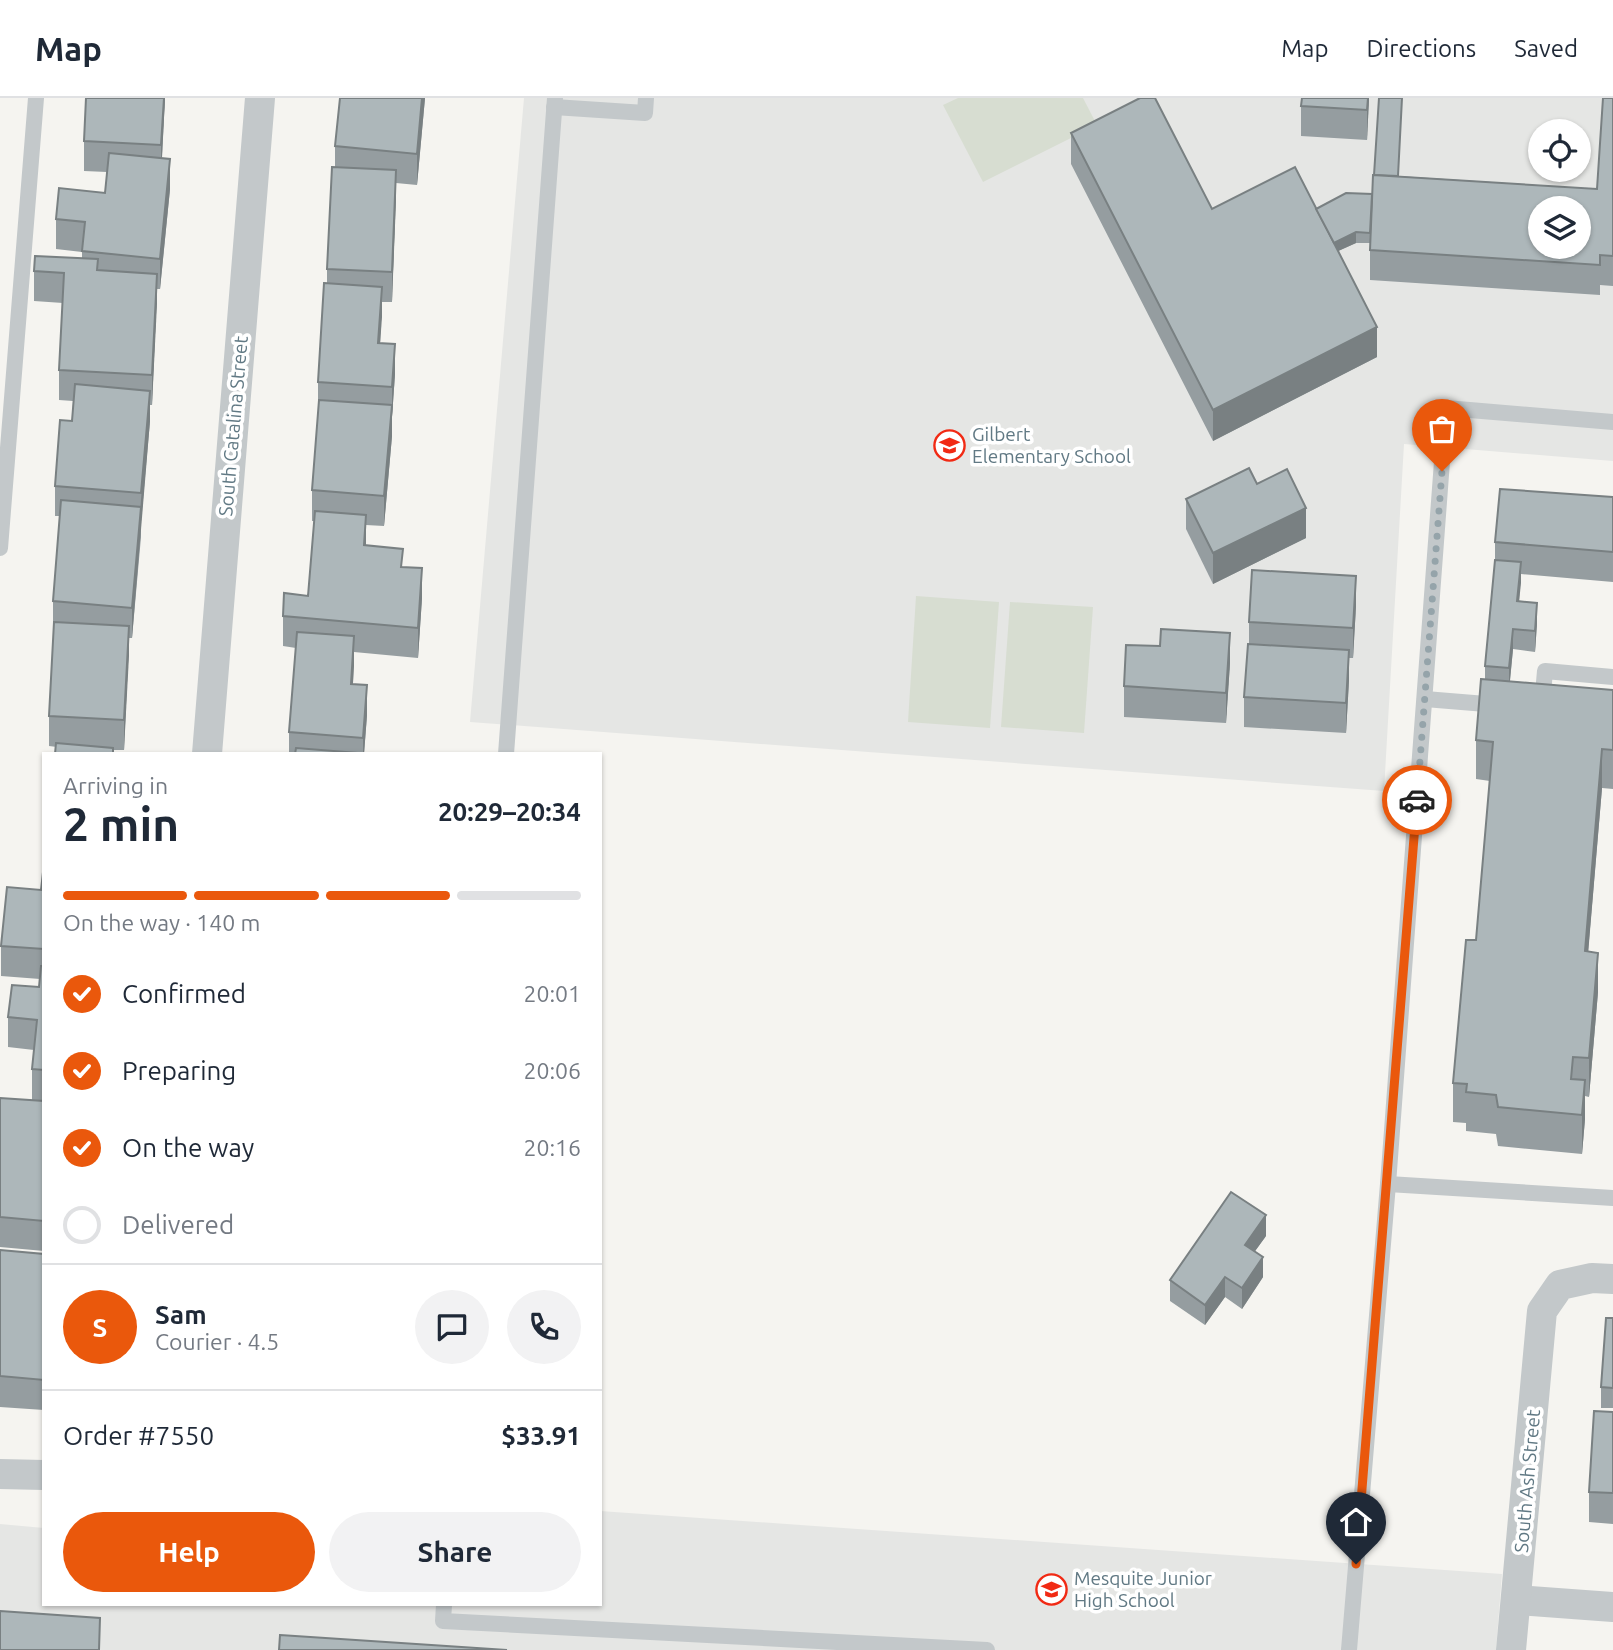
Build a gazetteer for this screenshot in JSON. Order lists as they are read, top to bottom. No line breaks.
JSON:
{"streets":{"street":["South Catalina Street","South Ash Street"]},"places":{"school or university":["Gilbert Elementary School","Mesquite Junior High School"]},"page":{"header":"Map","nav":["Map","Directions","Saved"],"heading":["2 min","Arriving in","20:29–20:34"],"panel":["Sam","Courier · 4.5","Order #7550","$33.91"],"bar":"On the way · 140 m","list":[["Confirmed","20:01"],["Preparing","20:06"],["On the way","20:16"],"Delivered"],"round":"S","buttons":["Help","Share"]}}
